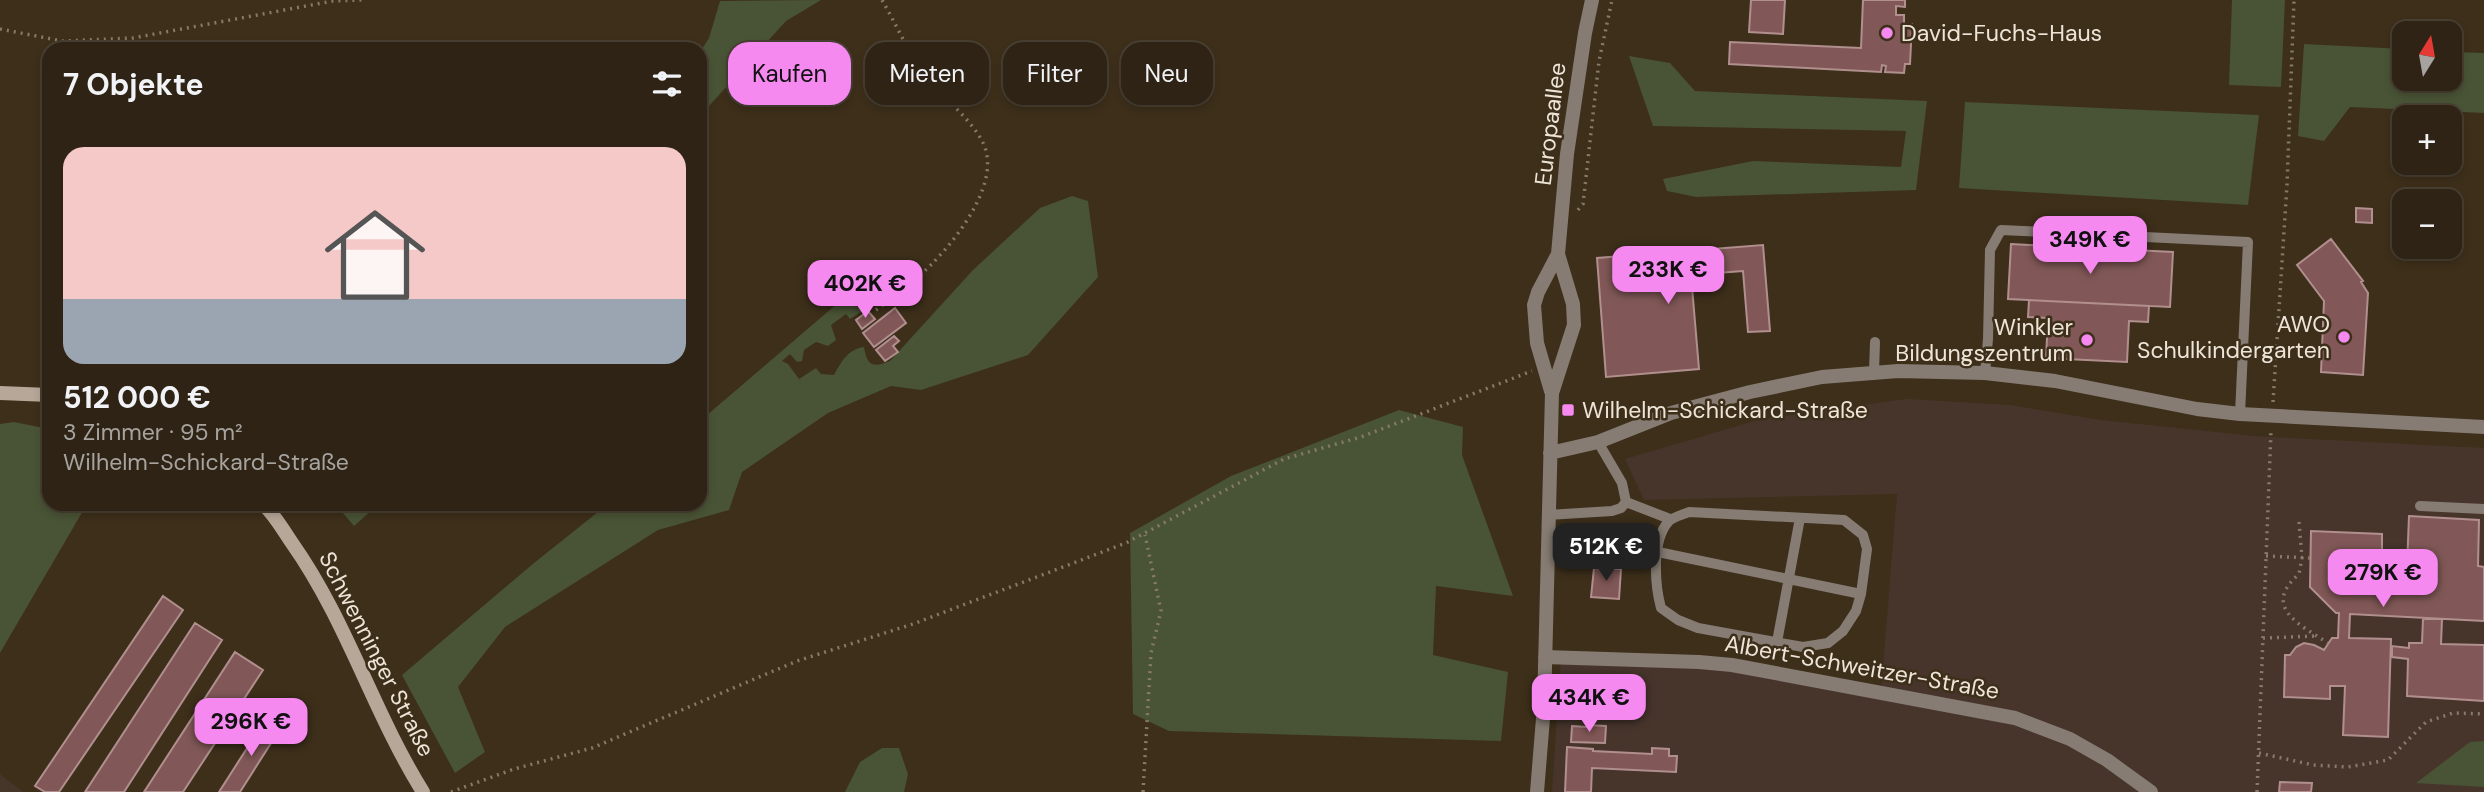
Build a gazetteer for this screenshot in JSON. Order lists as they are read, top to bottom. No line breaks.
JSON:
{"streets":{"main road":["Schwenninger Straße"],"street":["Europaallee","Albert-Schweitzer-Straße"]},"places":{"other":["David-Fuchs-Haus","AWO Schulkindergarten","Winkler Bildungszentrum"],"transit":["Wilhelm-Schickard-Straße"]},"north":"top","page":{"map_buttons":["+","−"],"chip":["Kaufen","Mieten","Filter","Neu"],"heading":"7 Objekte","list":[{"name":"512 000 €","note":"3 Zimmer · 95 m² · Wilhelm-Schickard-Straße"}],"price":["349K €","233K €","402K €","512K €","279K €","434K €","296K €"]}}
